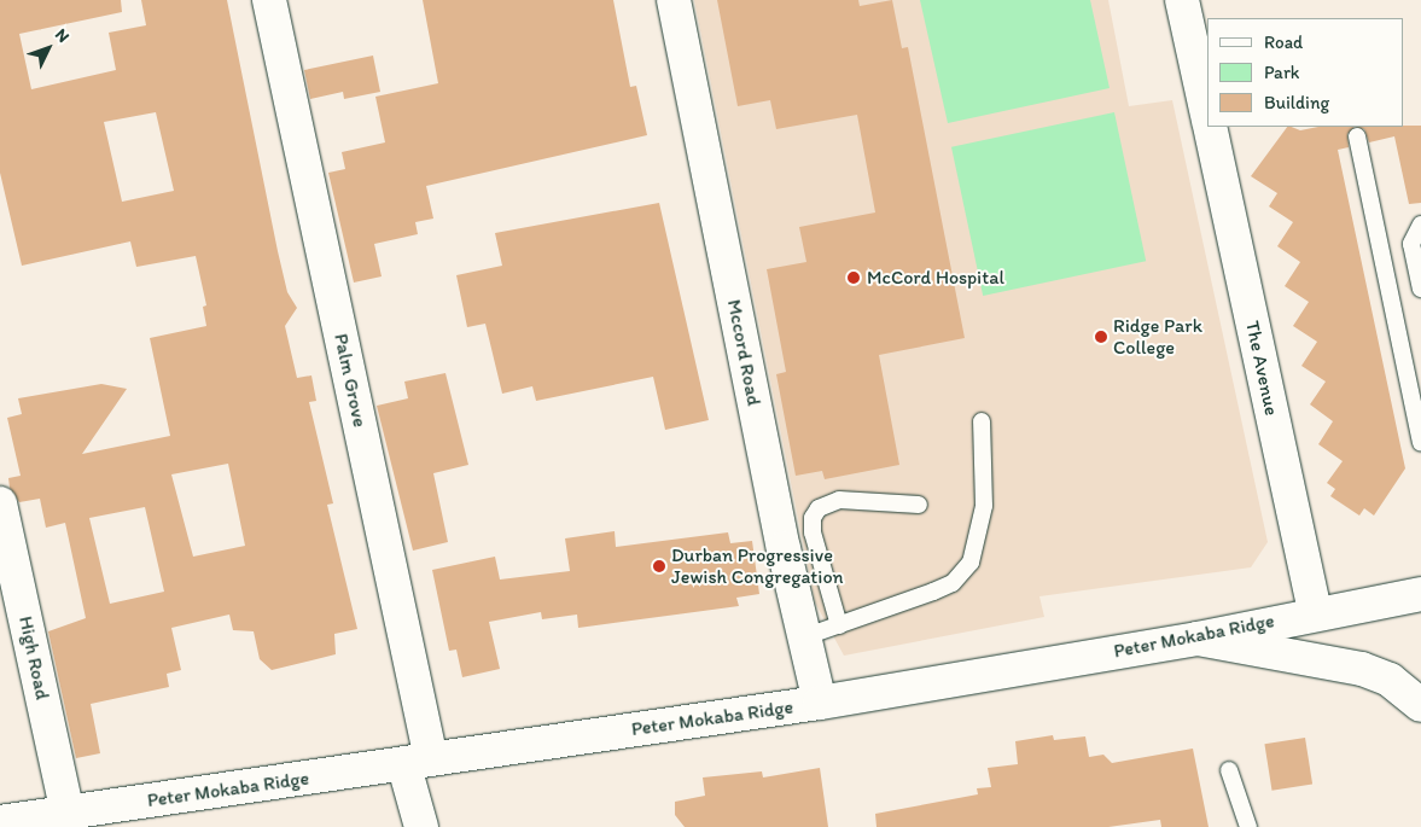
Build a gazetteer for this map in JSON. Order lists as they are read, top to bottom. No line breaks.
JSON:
{"streets":{"street":["Mccord Road","The Avenue","Palm Grove","Peter Mokaba Ridge","High Road"]},"crossings":[["Mccord Road","Peter Mokaba Ridge"],["The Avenue","Peter Mokaba Ridge"],["Palm Grove","Peter Mokaba Ridge"],["Peter Mokaba Ridge","High Road"]],"places":["McCord Hospital","Ridge Park College","Durban Progressive Jewish Congregation"],"legend":["Road","Park","Building"],"north":"top right"}
